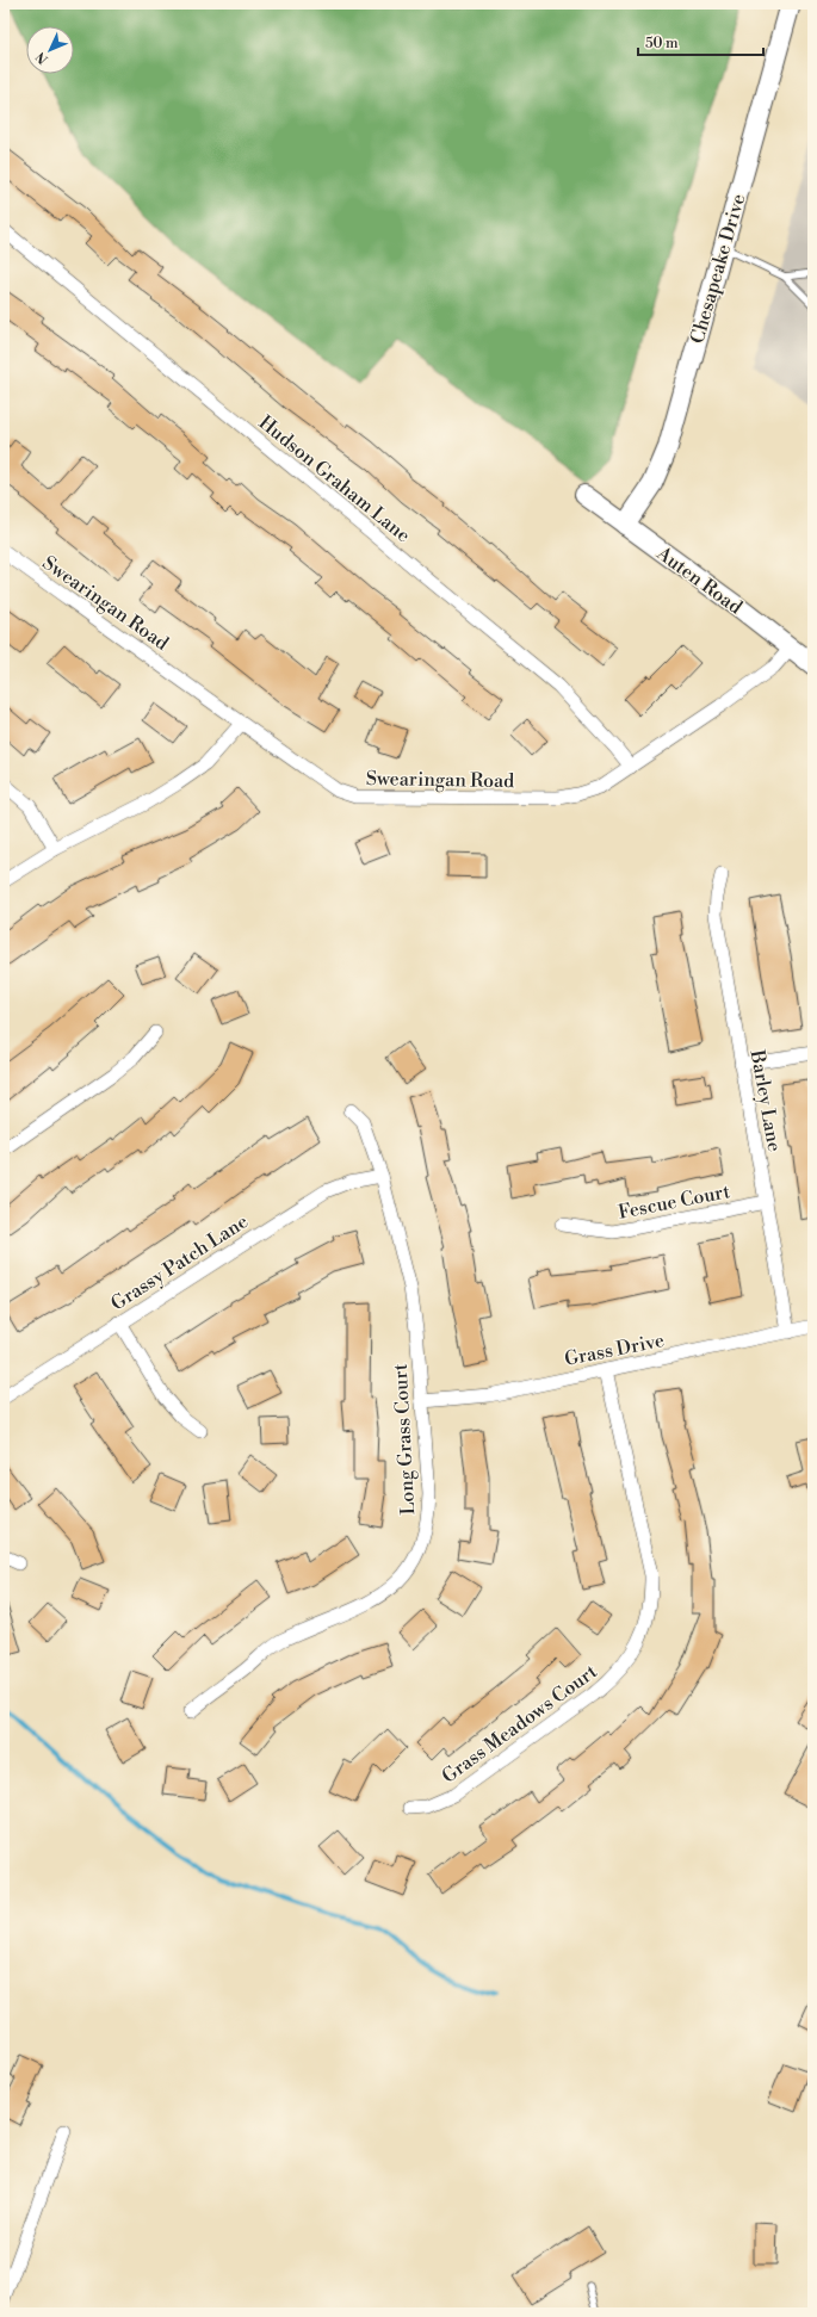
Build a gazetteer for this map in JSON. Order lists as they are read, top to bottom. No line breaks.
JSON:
{"streets":{"street":["Chesapeake Drive","Hudson Graham Lane","Auten Road","Swearingan Road","Barley Lane","Fescue Court","Grassy Patch Lane","Grass Drive","Long Grass Court","Grass Meadows Court"]},"crossings":[["Chesapeake Drive","Auten Road"],["Hudson Graham Lane","Swearingan Road"],["Auten Road","Swearingan Road"],["Barley Lane","Fescue Court"],["Barley Lane","Grass Drive"],["Grassy Patch Lane","Long Grass Court"],["Grass Drive","Long Grass Court"],["Grass Drive","Grass Meadows Court"]],"scale_bar":"50 m","north":"bottom left"}
